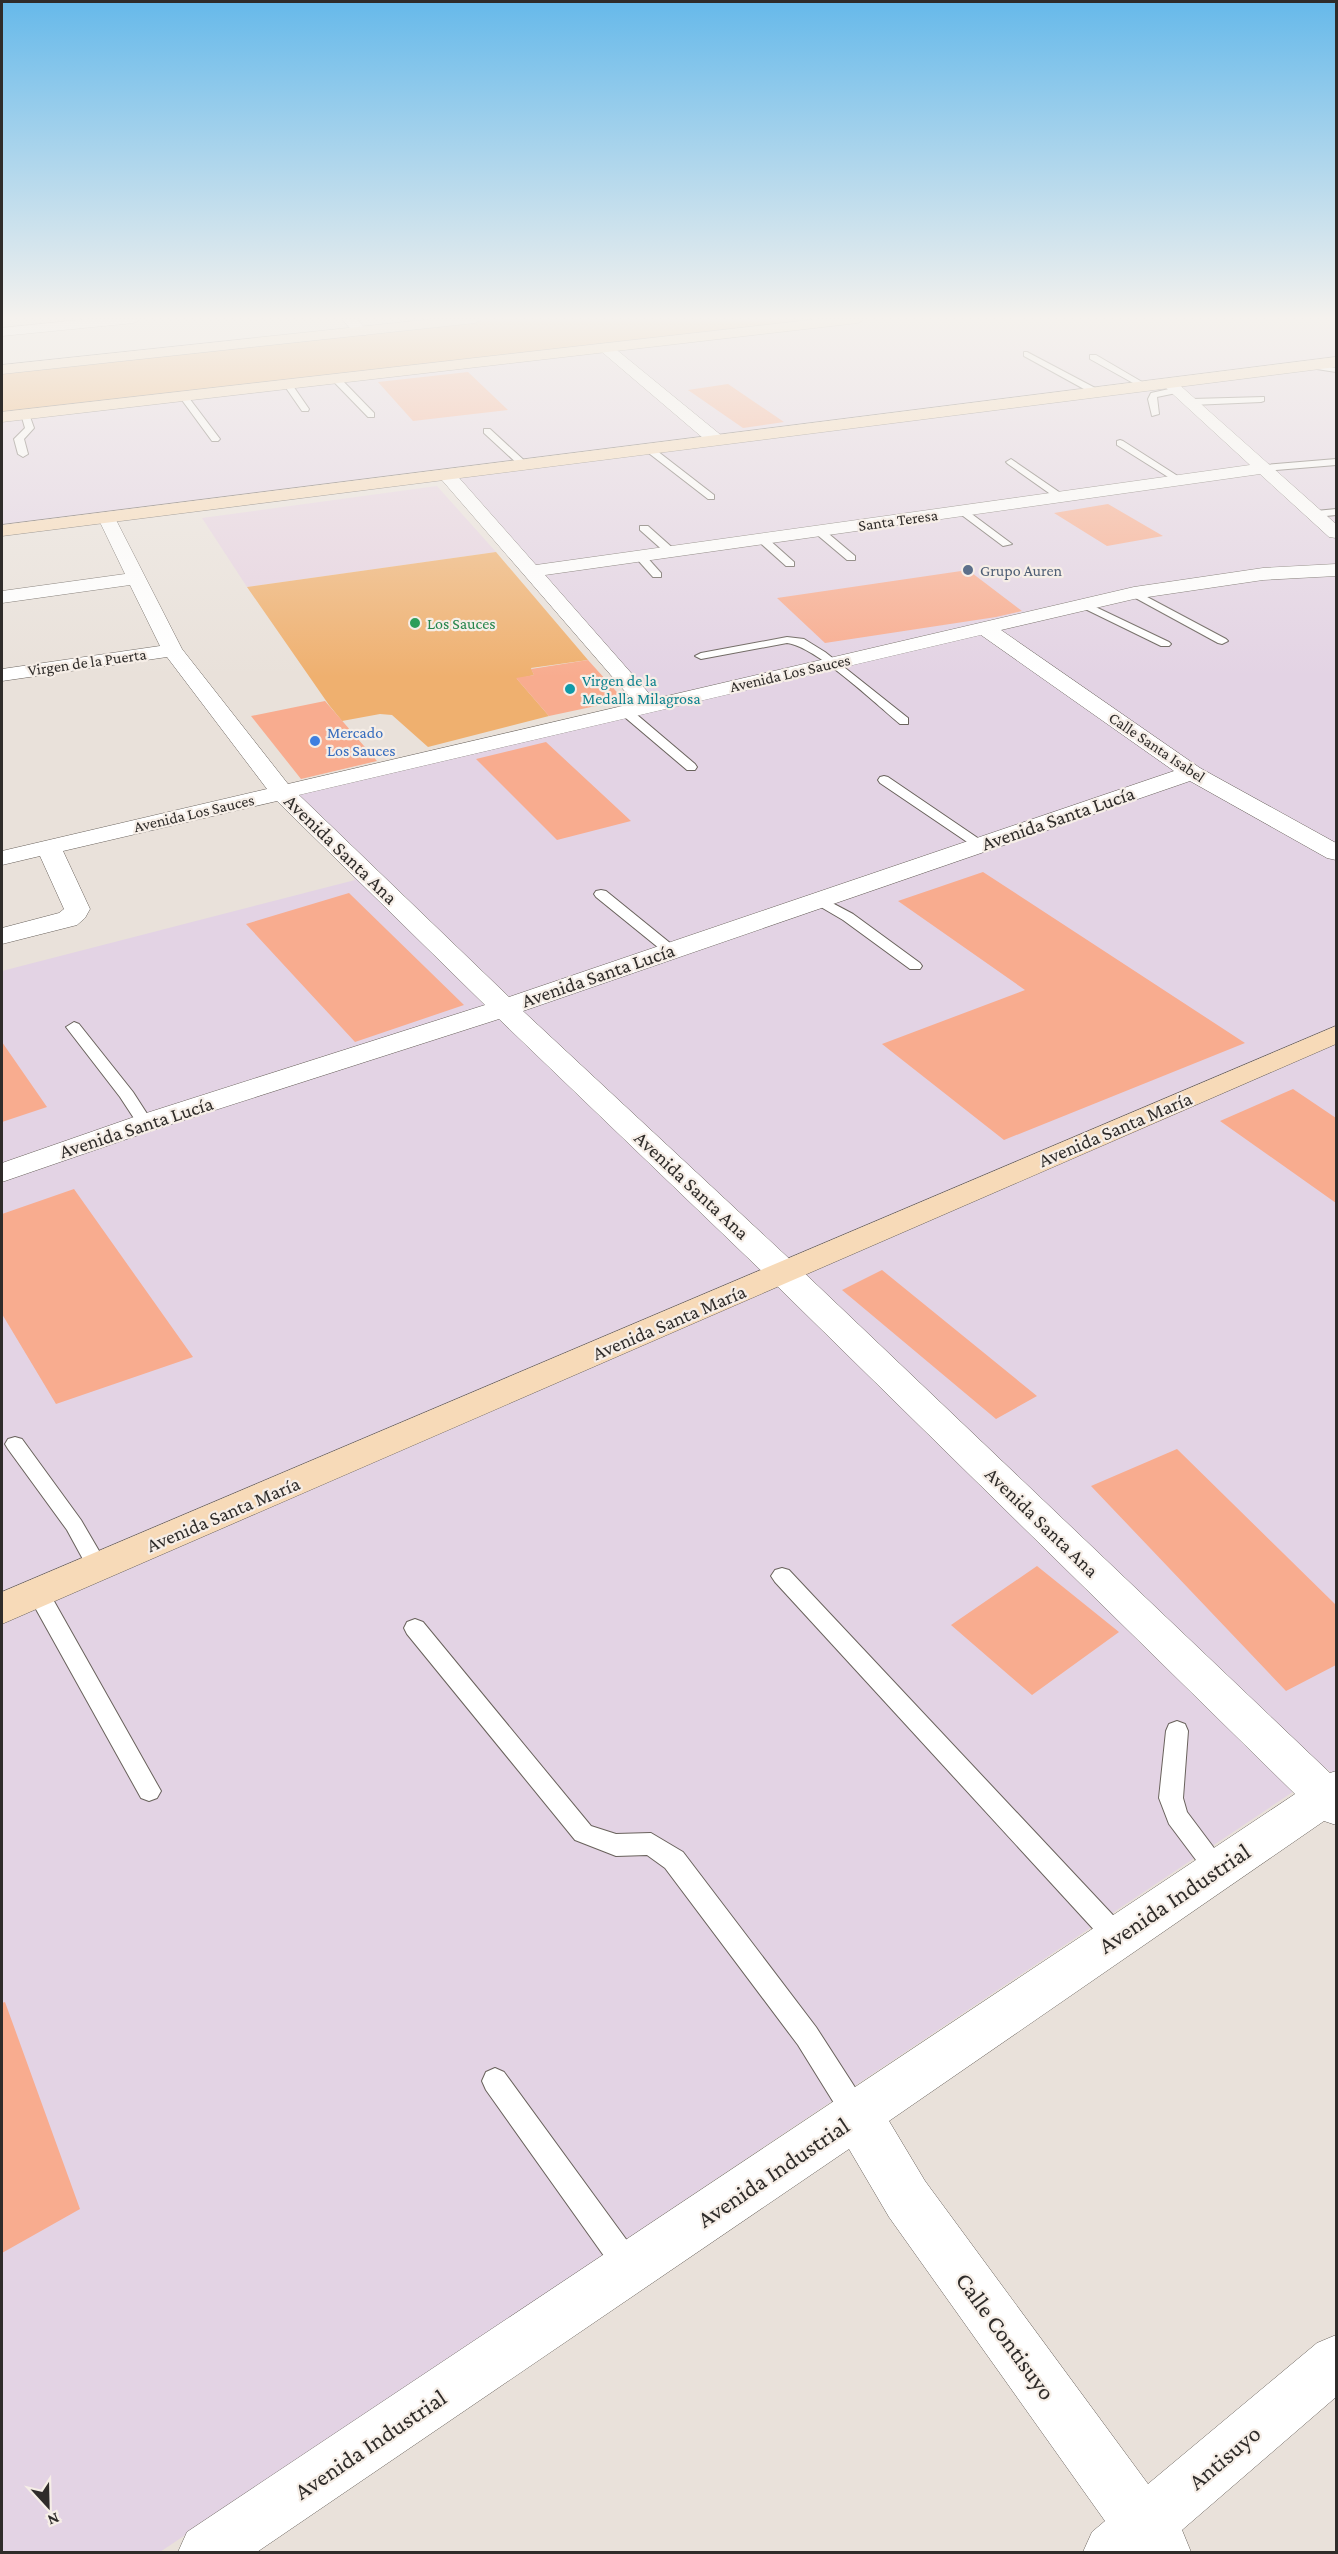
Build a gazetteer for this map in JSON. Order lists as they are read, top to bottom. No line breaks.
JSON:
{"streets":{"street":["Santa Teresa","Virgen de la Puerta","Avenida Los Sauces","Calle Santa Isabel","Avenida Santa Lucía","Avenida Santa Ana","Avenida Santa María","Avenida Industrial","Calle Contisuyo","Antisuyo"]},"crossings":[["Virgen de la Puerta","Avenida Santa Ana"],["Avenida Los Sauces","Calle Santa Isabel"],["Avenida Los Sauces","Avenida Santa Ana"],["Calle Santa Isabel","Avenida Santa Lucía"],["Avenida Santa Lucía","Avenida Santa Ana"],["Avenida Santa Ana","Avenida Santa María"],["Avenida Santa Ana","Avenida Industrial"],["Avenida Industrial","Calle Contisuyo"],["Calle Contisuyo","Antisuyo"]],"places":["Grupo Auren","Los Sauces","Virgen de la Medalla Milagrosa","Mercado Los Sauces"],"north":"bottom"}
